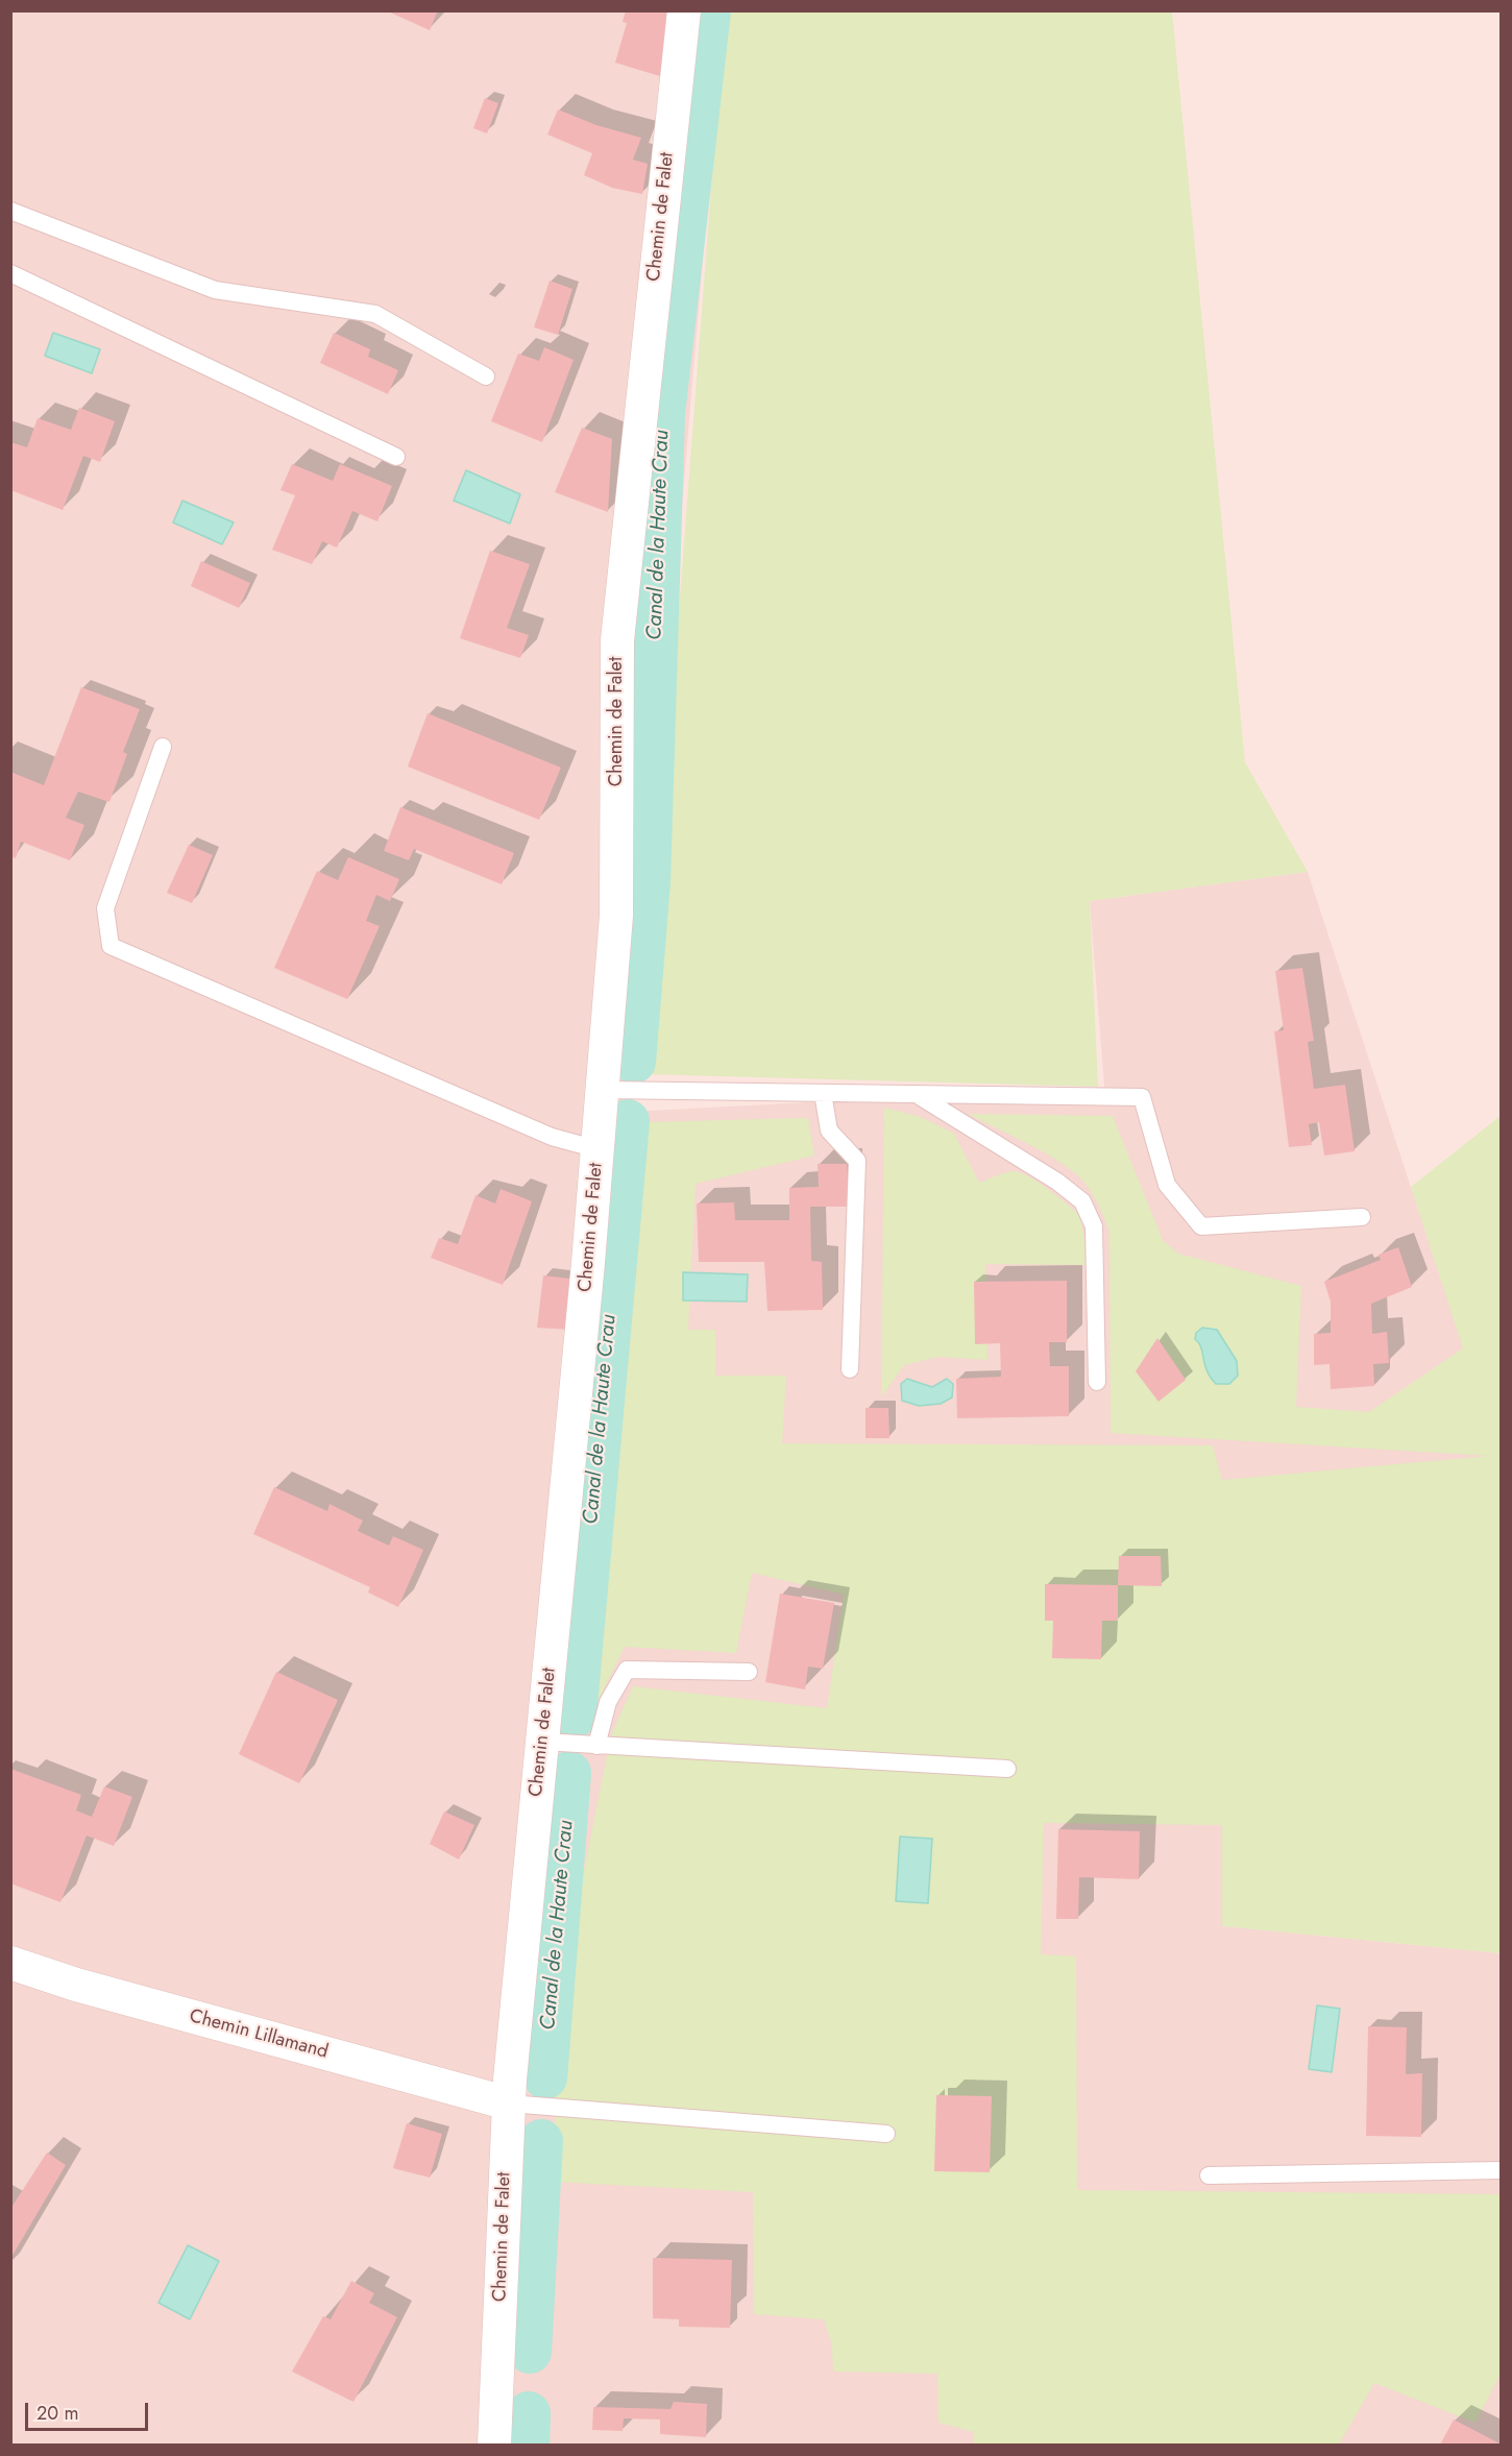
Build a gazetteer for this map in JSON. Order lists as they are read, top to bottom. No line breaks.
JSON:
{"streets":{"street":["Chemin de Falet","Chemin Lillamand"]},"crossings":[["Chemin de Falet","Chemin Lillamand"]],"water":["Canal de la Haute Crau"],"scale_bar":"20 m"}
